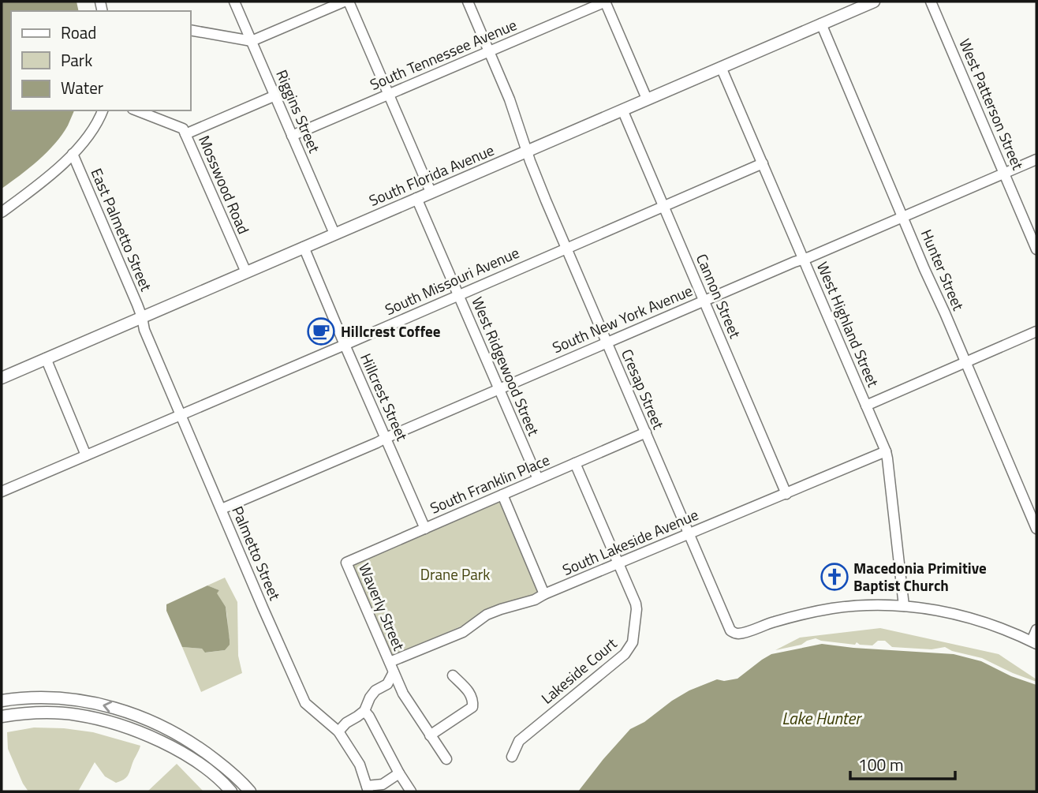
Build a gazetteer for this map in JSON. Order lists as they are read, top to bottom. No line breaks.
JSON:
{"streets":{"main road":["South Florida Avenue"],"street":["South Tennessee Avenue","West Patterson Street","Riggins Street","Mosswood Road","East Palmetto Street","Hunter Street","South Missouri Avenue","Cannon Street","South New York Avenue","West Highland Street","West Ridgewood Street","Cresap Street","Hillcrest Street","South Franklin Place","South Lakeside Avenue","Palmetto Street","Waverly Street","Lakeside Court"]},"crossings":[["South Tennessee Avenue","Riggins Street"],["South Tennessee Avenue","Cresap Street"],["West Patterson Street","South New York Avenue"],["Riggins Street","South Florida Avenue"],["South Florida Avenue","Mosswood Road"],["South Florida Avenue","East Palmetto Street"],["South Florida Avenue","Hunter Street"],["South Florida Avenue","Cannon Street"],["South Florida Avenue","West Highland Street"],["South Florida Avenue","West Ridgewood Street"],["South Florida Avenue","Cresap Street"],["South Florida Avenue","Hillcrest Street"],["East Palmetto Street","South Missouri Avenue"],["East Palmetto Street","Palmetto Street"],["Hunter Street","South New York Avenue"],["South Missouri Avenue","Cannon Street"],["South Missouri Avenue","West Highland Street"],["South Missouri Avenue","West Ridgewood Street"],["South Missouri Avenue","Cresap Street"],["South Missouri Avenue","Hillcrest Street"],["South Missouri Avenue","Palmetto Street"],["Cannon Street","South New York Avenue"],["Cannon Street","South Lakeside Avenue"],["South New York Avenue","West Highland Street"],["South New York Avenue","West Ridgewood Street"],["South New York Avenue","Cresap Street"],["South New York Avenue","Hillcrest Street"],["South New York Avenue","Palmetto Street"],["West Highland Street","Cresap Street"],["West Highland Street","South Lakeside Avenue"],["West Ridgewood Street","South Franklin Place"],["Cresap Street","South Franklin Place"],["Cresap Street","South Lakeside Avenue"],["Hillcrest Street","South Franklin Place"],["South Franklin Place","Waverly Street"],["South Franklin Place","Lakeside Court"],["South Lakeside Avenue","Waverly Street"],["South Lakeside Avenue","Lakeside Court"]],"water":["Lake Hunter"],"parks":["Drane Park"],"places":{"cafe":["Hillcrest Coffee"],"church":["Macedonia Primitive Baptist Church"]},"legend":["Road","Park","Water"],"scale_bar":"100 m"}
